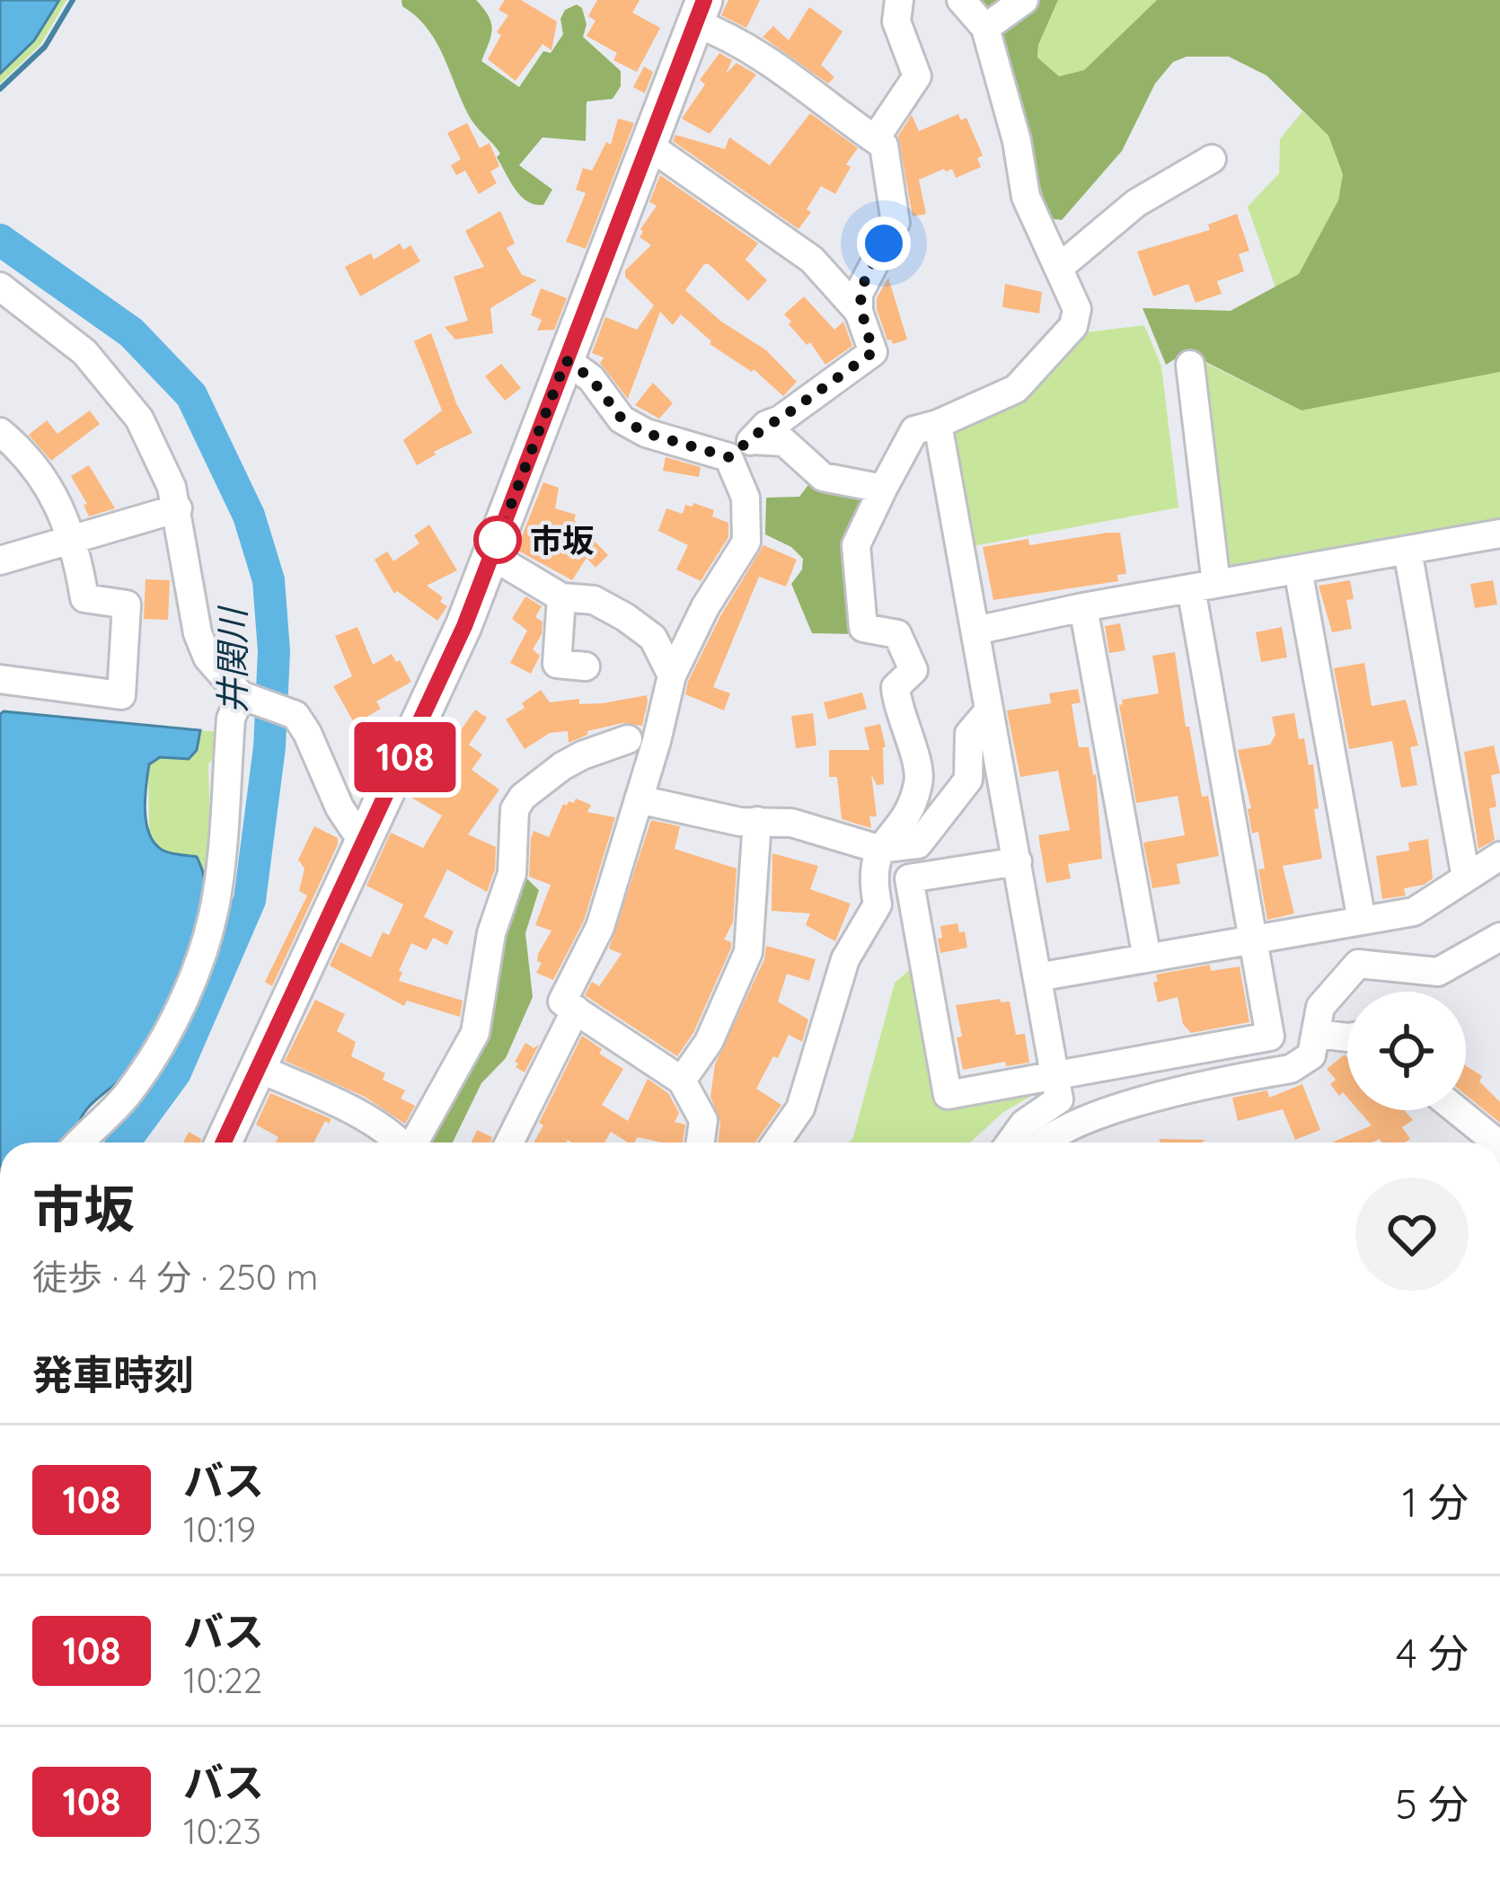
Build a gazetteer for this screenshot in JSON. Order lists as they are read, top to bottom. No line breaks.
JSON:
{"water":["井関川"],"places":["市坂"],"lines":["bus line 108"],"page":{"on_map":"108","heading":[["市坂","徒歩 · 4 分 · 250 m"],"発車時刻"],"list":[{"mark":"108","name":"バス","note":"10:19","value":"1 分"},{"mark":"108","name":"バス","note":"10:22","value":"4 分"},{"mark":"108","name":"バス","note":"10:23","value":"5 分"}]}}
